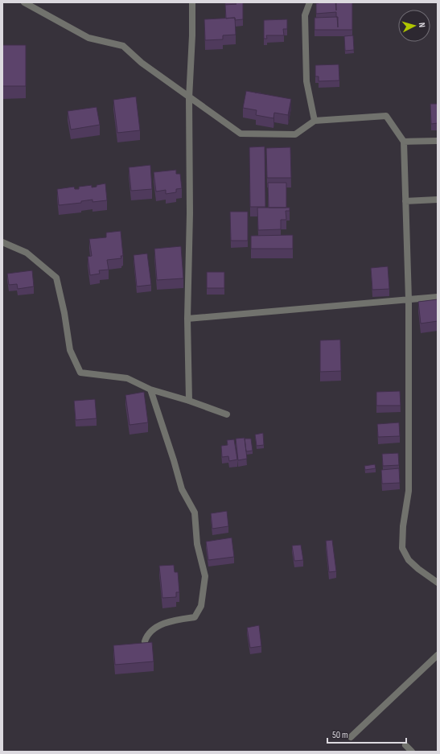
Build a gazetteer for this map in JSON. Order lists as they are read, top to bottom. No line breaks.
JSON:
{"scale_bar":"50 m","north":"right"}
